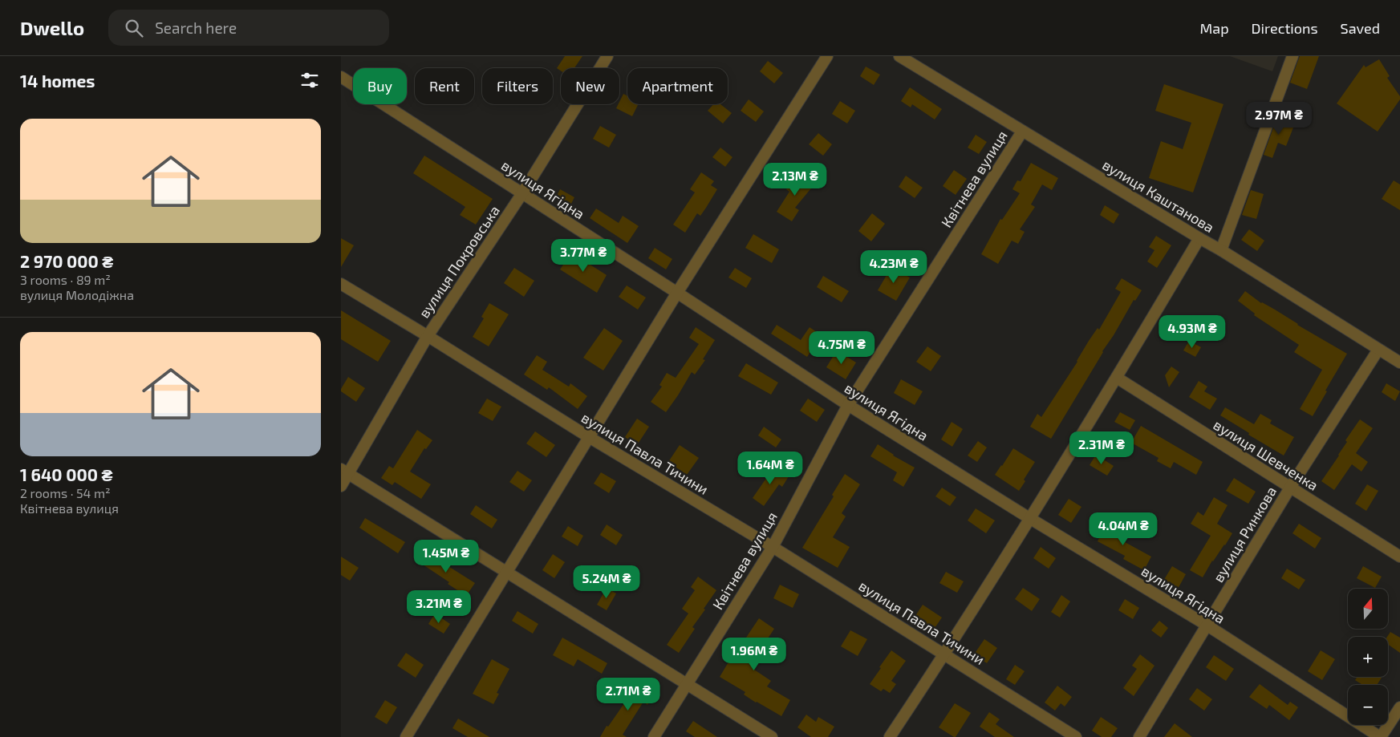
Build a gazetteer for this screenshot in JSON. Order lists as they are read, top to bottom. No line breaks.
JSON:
{"streets":{"street":["Квітнева вулиця","вулиця Ягідна","вулиця Каштанова","вулиця Покровська","вулиця Павла Тичини","вулиця Шевченка","вулиця Ринкова"]},"crossings":[["Квітнева вулиця","вулиця Ягідна"],["Квітнева вулиця","вулиця Каштанова"],["Квітнева вулиця","вулиця Павла Тичини"],["вулиця Ягідна","вулиця Покровська"],["вулиця Ягідна","вулиця Ринкова"],["вулиця Каштанова","вулиця Ринкова"],["вулиця Покровська","вулиця Павла Тичини"],["вулиця Шевченка","вулиця Ринкова"]],"north":"top","page":{"header":"Dwello","search":"Search here","nav":["Map","Directions","Saved"],"heading":"14 homes","chip":["Buy","Rent","Filters","New","Apartment"],"price":["2.97M ₴","2.13M ₴","3.77M ₴","4.23M ₴","4.93M ₴","4.75M ₴","2.31M ₴","1.64M ₴","4.04M ₴","1.45M ₴","5.24M ₴","3.21M ₴","1.96M ₴","2.71M ₴"],"list":[{"name":"2 970 000 ₴","note":"3 rooms · 89 m² · вулиця Молодіжна"},{"name":"1 640 000 ₴","note":"2 rooms · 54 m² · Квітнева вулиця"}],"map_buttons":["+","−"]}}
